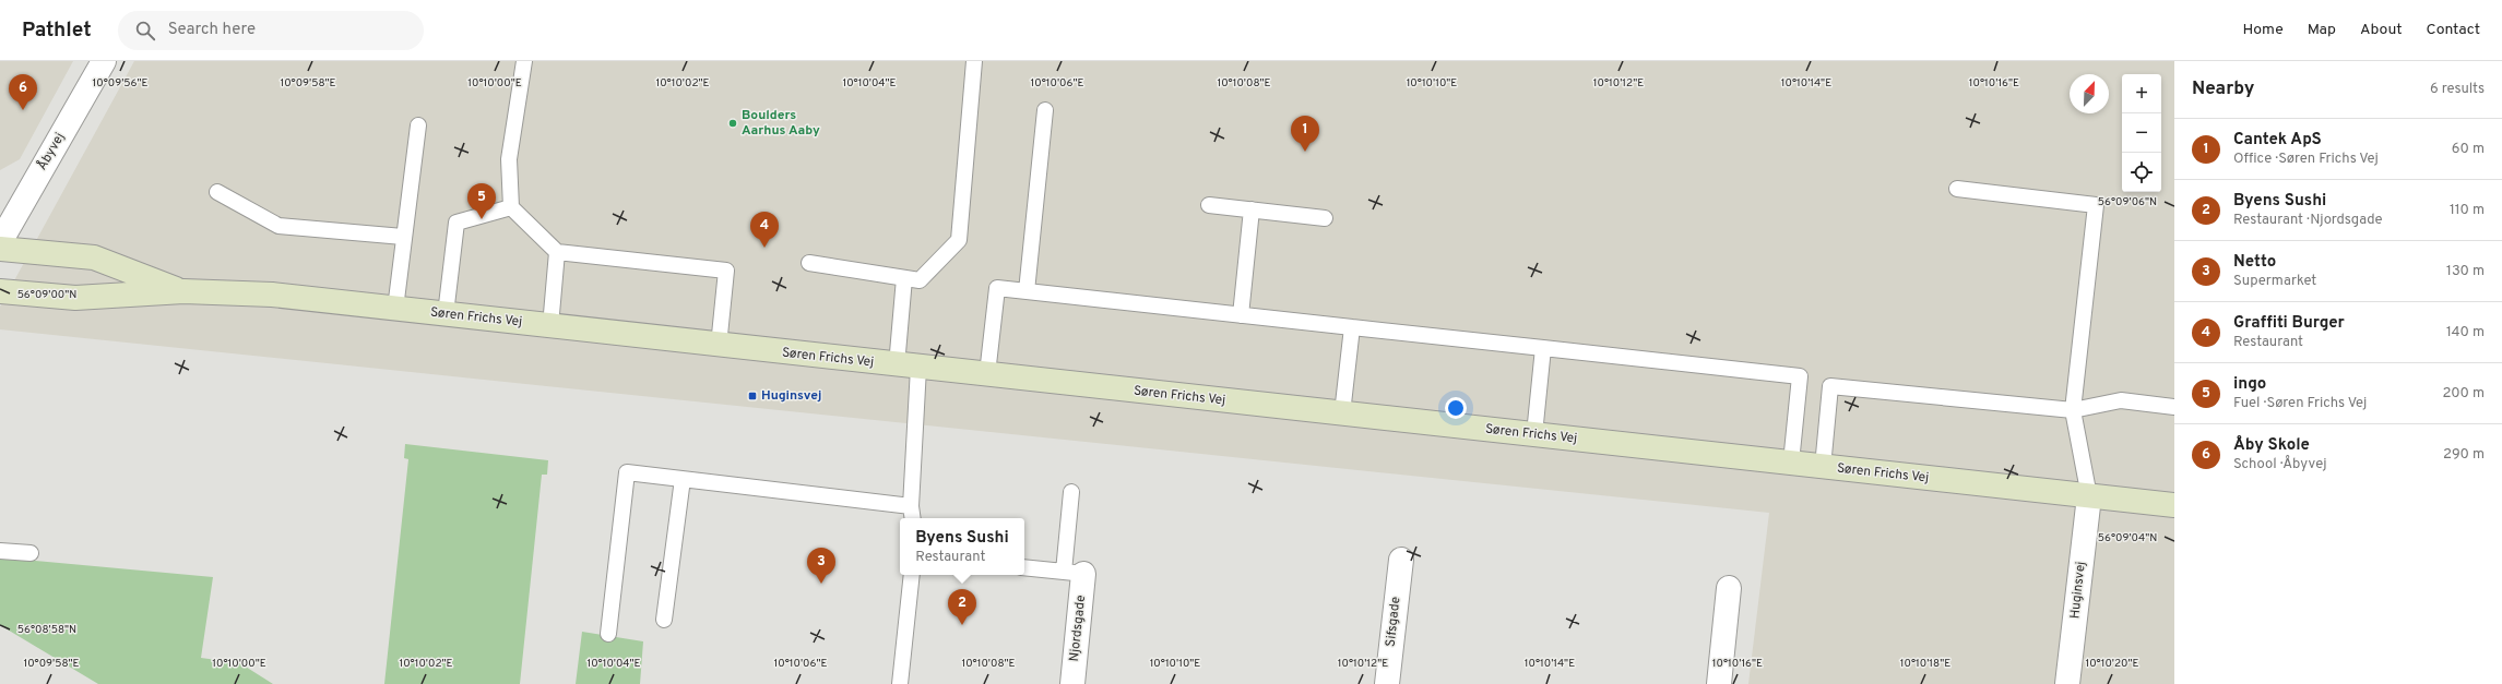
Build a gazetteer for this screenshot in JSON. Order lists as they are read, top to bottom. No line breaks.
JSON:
{"streets":{"street":["Åbyvej","Søren Frichs Vej","Huginsvej","Sifsgade","Njordsgade"]},"crossings":[["Søren Frichs Vej","Huginsvej"]],"places":{"other":["Boulders Aarhus Aaby"],"transit":["Huginsvej"]},"north":"top right","page":{"header":"Pathlet","search":"Search here","nav":["Home","Map","About","Contact"],"heading":["Nearby","6 results"],"map_buttons":["+","−"],"pins":["6","1","5","4","3","2"],"list":[{"mark":"1","name":"Cantek ApS","note":"Office · Søren Frichs Vej","value":"60 m"},{"mark":"2","name":"Byens Sushi","note":"Restaurant · Njordsgade","value":"110 m"},{"mark":"3","name":"Netto","note":"Supermarket","value":"130 m"},{"mark":"4","name":"Graffiti Burger","note":"Restaurant","value":"140 m"},{"mark":"5","name":"ingo","note":"Fuel · Søren Frichs Vej","value":"200 m"},{"mark":"6","name":"Åby Skole","note":"School · Åbyvej","value":"290 m"}],"popup":["Byens Sushi","Restaurant"]},"coordinates":["10°09'56\"E","10°09'58\"E","10°10'00\"E","10°10'02\"E","10°10'04\"E","10°10'06\"E","10°10'08\"E","10°10'10\"E","10°10'12\"E","10°10'14\"E","10°10'16\"E","56°09'06\"N","56°09'00\"N","56°09'04\"N","56°08'58\"N","10°10'18\"E","10°10'20\"E"]}
